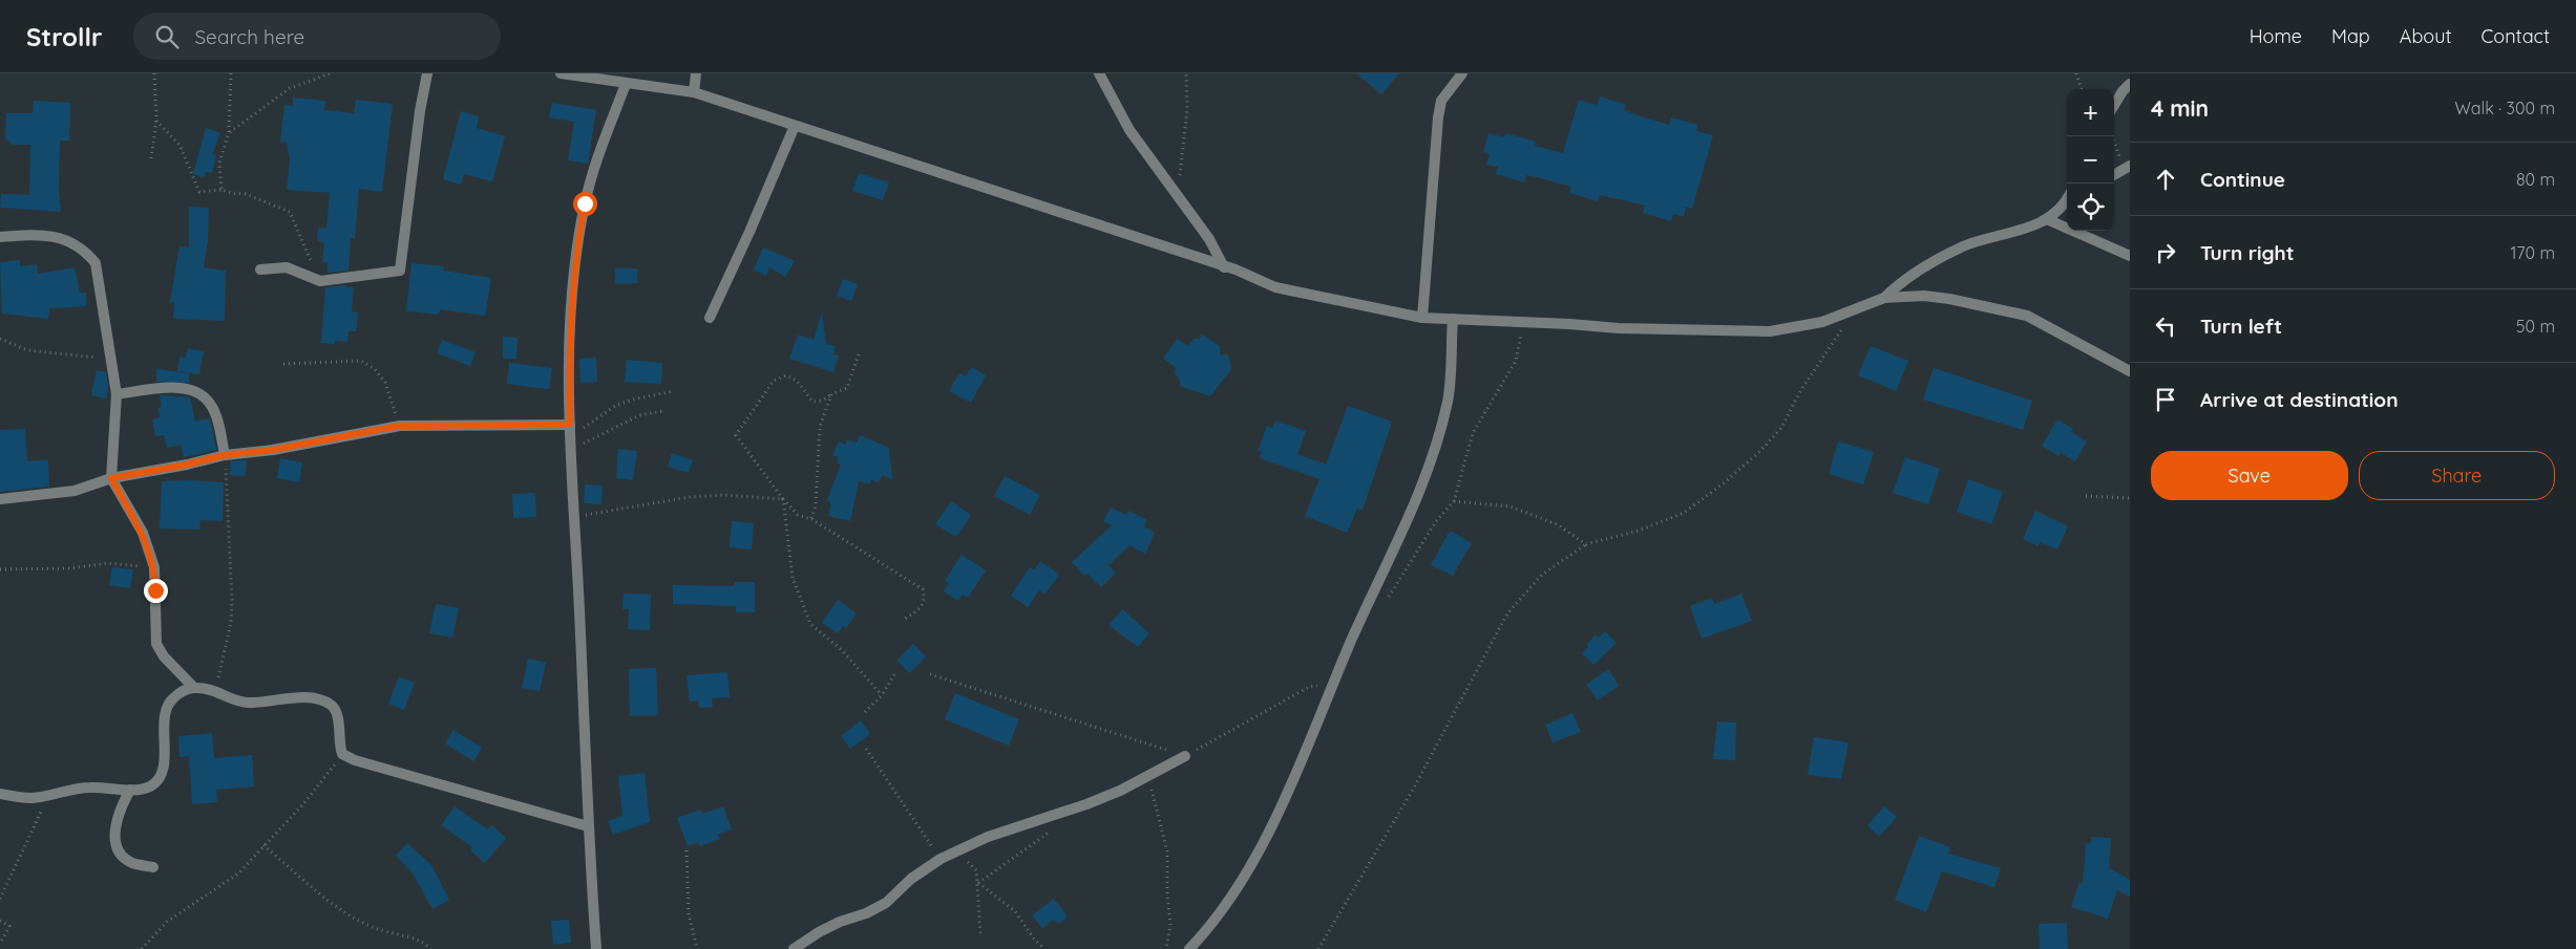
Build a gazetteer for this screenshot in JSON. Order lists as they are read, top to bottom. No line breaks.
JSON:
{"page":{"header":"Strollr","search":"Search here","nav":["Home","Map","About","Contact"],"heading":["4 min","Walk · 300 m"],"map_buttons":["+","−"],"list":[["Continue","80 m"],["Turn right","170 m"],["Turn left","50 m"],"Arrive at destination"],"buttons":["Save","Share"]}}
